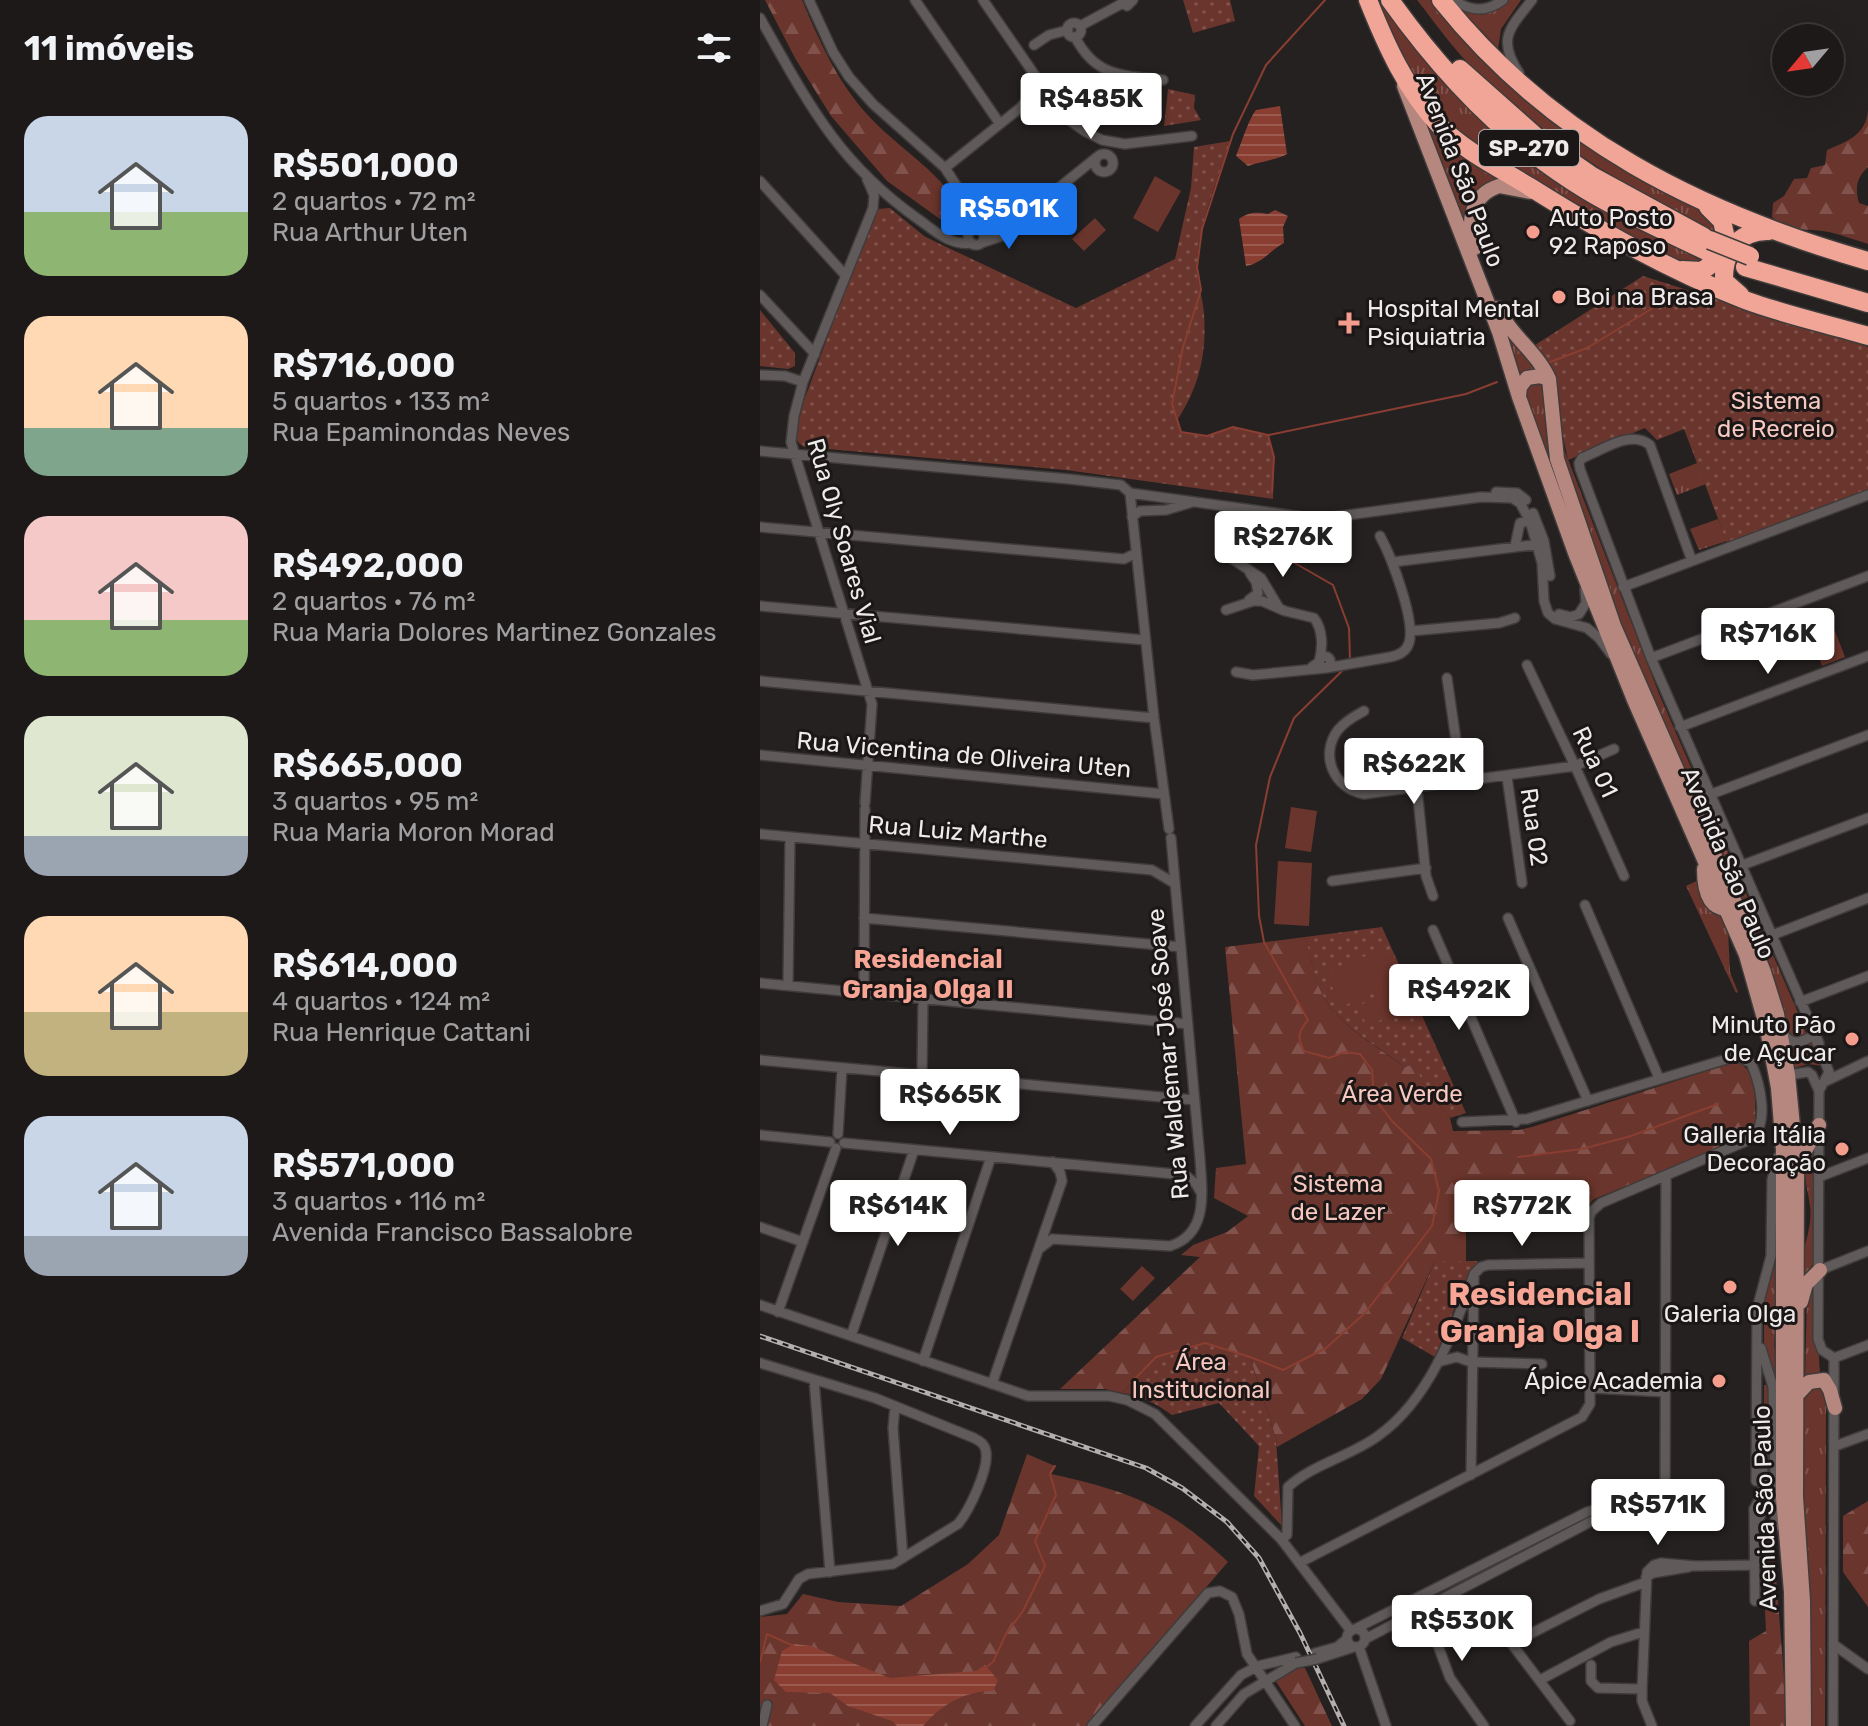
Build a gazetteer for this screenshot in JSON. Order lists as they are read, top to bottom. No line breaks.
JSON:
{"streets":{"highway":["SP-270"],"main road":["Avenida São Paulo"],"street":["Rua Oly Soares Vial","Rua Vicentina de Oliveira Uten","Rua 01","Rua 02","Rua Luiz Marthe","Rua Waldemar José Soave"]},"crossings":[["SP-270","Avenida São Paulo"],["Rua Oly Soares Vial","Rua Vicentina de Oliveira Uten"],["Rua Oly Soares Vial","Rua Luiz Marthe"],["Rua Vicentina de Oliveira Uten","Rua Waldemar José Soave"]],"districts":["Residencial Granja Olga II","Residencial Granja Olga I"],"parks":["Sistema de Recreio","Área Verde","Sistema de Lazer","Área Institucional"],"places":{"other":["Auto Posto 92 Raposo","Boi na Brasa","Minuto Pão de Açucar","Galleria Itália Decoração","Galeria Olga","Ápice Academia"],"health":["Hospital Mental Psiquiatria"]},"north":"bottom left","page":{"heading":"11 imóveis","price":["R$485K","R$501K","R$276K","R$716K","R$622K","R$492K","R$665K","R$614K","R$772K","R$571K","R$530K"],"list":[{"name":"R$501,000","note":"2 quartos · 72 m² · Rua Arthur Uten"},{"name":"R$716,000","note":"5 quartos · 133 m² · Rua Epaminondas Neves"},{"name":"R$492,000","note":"2 quartos · 76 m² · Rua Maria Dolores Martinez Gonzales"},{"name":"R$665,000","note":"3 quartos · 95 m² · Rua Maria Moron Morad"},{"name":"R$614,000","note":"4 quartos · 124 m² · Rua Henrique Cattani"},{"name":"R$571,000","note":"3 quartos · 116 m² · Avenida Francisco Bassalobre"}]}}
